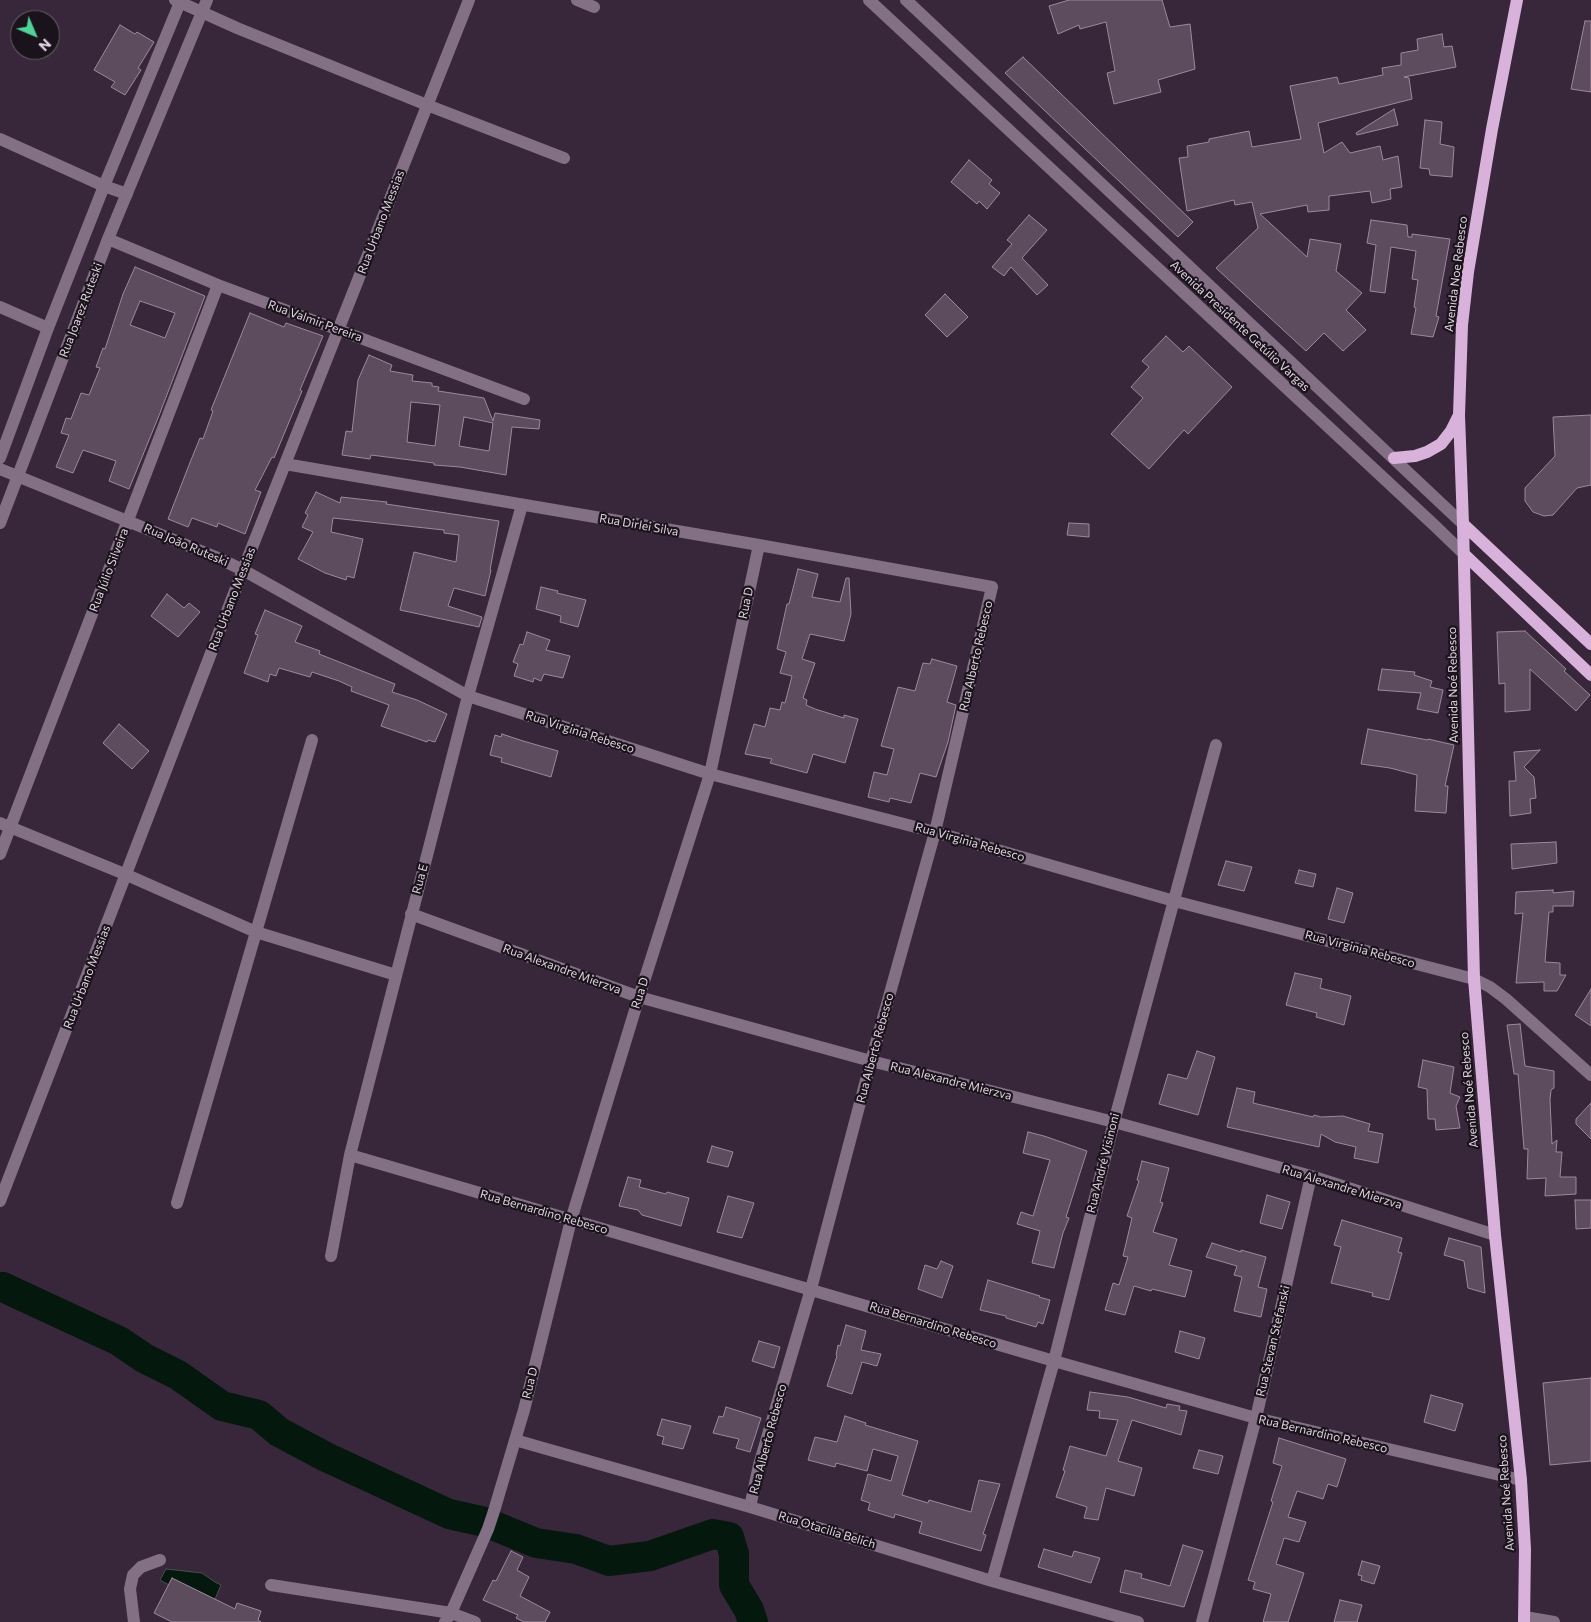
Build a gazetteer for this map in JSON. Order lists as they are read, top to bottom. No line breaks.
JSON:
{"streets":{"main road":["Avenida Noe Rebesco","Avenida Presidente Getúlio Vargas","Avenida Noé Rebesco"],"street":["Rua Urbano Messias","Rua Joarez Ruteski","Rua Valmir Pereira","Rua Dirlei Silva","Rua João Ruteski","Rua Júlio Silveira","Rua D","Rua Alberto Rebesco","Rua Virginia Rebesco","Rua E","Rua Alexandre Mierzva","Rua André Visinoni","Rua Bernardino Rebesco","Rua Stevan Stefanski","Rua Otacilia Belich"]},"crossings":[["Rua Urbano Messias","Rua Valmir Pereira"],["Rua Urbano Messias","Rua Dirlei Silva"],["Rua Urbano Messias","Rua João Ruteski"],["Avenida Noe Rebesco","Avenida Presidente Getúlio Vargas"],["Avenida Noe Rebesco","Avenida Noé Rebesco"],["Rua Joarez Ruteski","Rua Valmir Pereira"],["Rua Joarez Ruteski","Rua João Ruteski"],["Rua Valmir Pereira","Rua Júlio Silveira"],["Avenida Presidente Getúlio Vargas","Avenida Noé Rebesco"],["Rua Dirlei Silva","Rua D"],["Rua Dirlei Silva","Rua Alberto Rebesco"],["Rua Dirlei Silva","Rua E"],["Rua João Ruteski","Rua Júlio Silveira"],["Rua João Ruteski","Rua Virginia Rebesco"],["Rua João Ruteski","Rua E"],["Rua D","Rua Virginia Rebesco"],["Rua D","Rua Alexandre Mierzva"],["Rua D","Rua Bernardino Rebesco"],["Rua D","Rua Otacilia Belich"],["Rua Alberto Rebesco","Rua Virginia Rebesco"],["Rua Alberto Rebesco","Rua Alexandre Mierzva"],["Rua Alberto Rebesco","Rua Bernardino Rebesco"],["Rua Alberto Rebesco","Rua Otacilia Belich"],["Avenida Noé Rebesco","Rua Virginia Rebesco"],["Avenida Noé Rebesco","Rua Alexandre Mierzva"],["Avenida Noé Rebesco","Rua Bernardino Rebesco"],["Rua Virginia Rebesco","Rua E"],["Rua Virginia Rebesco","Rua André Visinoni"],["Rua E","Rua Alexandre Mierzva"],["Rua E","Rua Bernardino Rebesco"],["Rua Alexandre Mierzva","Rua André Visinoni"],["Rua Alexandre Mierzva","Rua Stevan Stefanski"],["Rua André Visinoni","Rua Bernardino Rebesco"],["Rua André Visinoni","Rua Otacilia Belich"],["Rua Bernardino Rebesco","Rua Stevan Stefanski"]],"north":"bottom right"}
